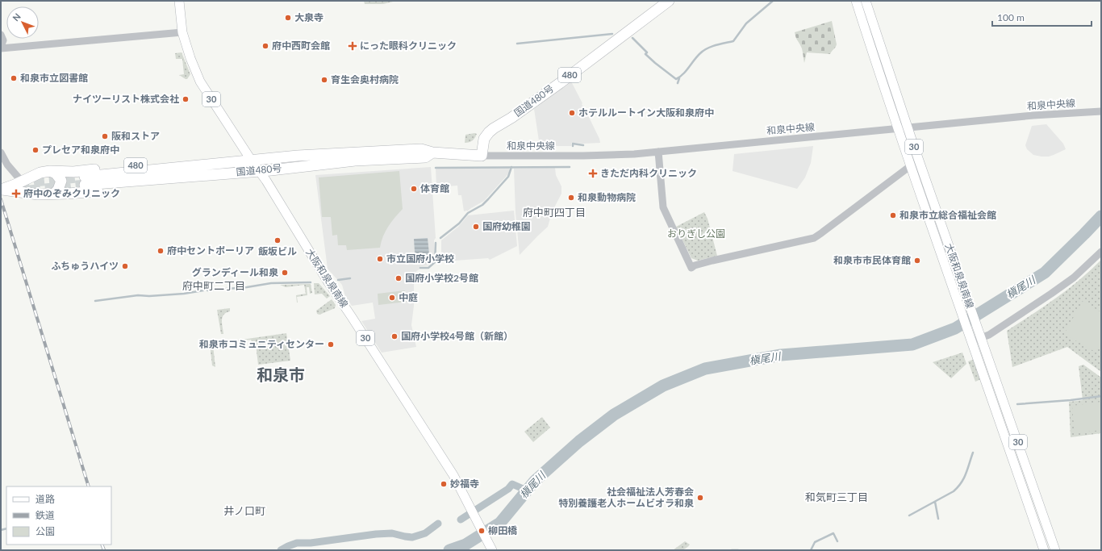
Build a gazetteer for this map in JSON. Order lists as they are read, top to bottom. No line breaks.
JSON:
{"streets":{"highway":["480","国道480号"],"main road":["30","大阪和泉泉南線"],"street":["和泉中央線"]},"crossings":[["480","国道480号"],["480","大阪和泉泉南線"],["国道480号","和泉中央線"],["国道480号","大阪和泉泉南線"],["和泉中央線","大阪和泉泉南線"]],"districts":["府中町四丁目","府中町二丁目","和泉市","和気町三丁目","井ノ口町"],"water":["槇尾川"],"parks":["おりぎし公園"],"places":{"other":["大泉寺","府中西町会館","和泉市立図書館","育生会奥村病院","ナイツーリスト株式会社","ホテルルートイン大阪和泉府中","阪和ストア","プレセア和泉府中","体育館","和泉動物病院","和泉市立総合福祉会館","国府幼稚園","飯坂ビル","府中セントポーリア","市立国府小学校","和泉市市民体育館","ふちゅうハイツ","グランディール和泉","国府小学校2号館","中庭","国府小学校4号館（新館）","和泉市コミュニティセンター","妙福寺","社会福祉法人芳春会 特別養護老人ホームビオラ和泉","柳田橋"],"health":["にった眼科クリニック","きただ内科クリニック","府中のぞみクリニック"]},"legend":["道路","鉄道","公園"],"scale_bar":"100 m","north":"top left"}
